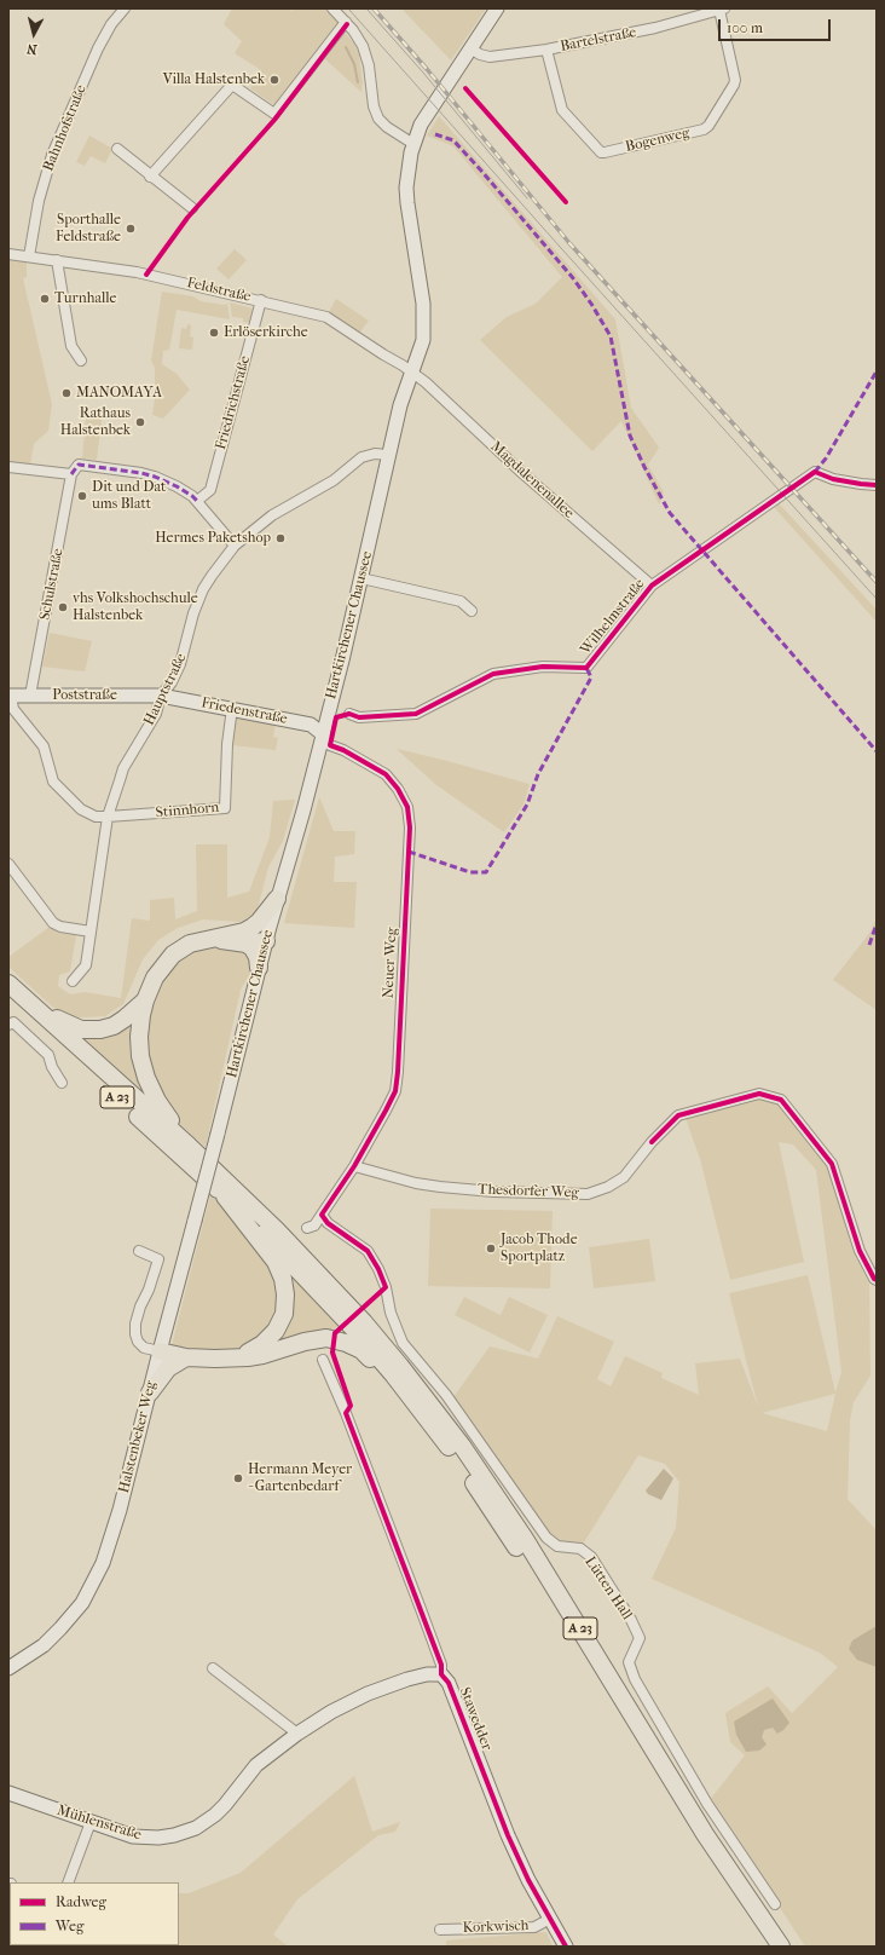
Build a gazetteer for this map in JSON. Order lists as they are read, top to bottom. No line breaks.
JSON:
{"streets":{"highway":["A 23"],"main road":["Hartkirchener Chaussee","Poststraße","Friedenstraße","Halstenbeker Weg","Stawedder","Mühlenstraße"],"street":["Bartelstraße","Bahnhofstraße","Bogenweg","Feldstraße","Friedrichstraße","Magdalenenallee","Schulstraße","Wilhelmstraße","Hauptstraße","Stinnhorn","Neuer Weg","Thesdorfer Weg","Lütten Hall","Korkwisch"]},"crossings":[["Bartelstraße","Bogenweg"],["Bartelstraße","Hartkirchener Chaussee"],["Bahnhofstraße","Feldstraße"],["Feldstraße","Friedrichstraße"],["Feldstraße","Magdalenenallee"],["Feldstraße","Hartkirchener Chaussee"],["Magdalenenallee","Wilhelmstraße"],["Magdalenenallee","Hartkirchener Chaussee"],["Schulstraße","Poststraße"],["Hartkirchener Chaussee","Hauptstraße"],["Hartkirchener Chaussee","Friedenstraße"],["Hartkirchener Chaussee","Neuer Weg"],["Hartkirchener Chaussee","Halstenbeker Weg"],["Hauptstraße","Poststraße"],["Hauptstraße","Friedenstraße"],["Hauptstraße","Stinnhorn"],["Poststraße","Friedenstraße"],["Friedenstraße","Stinnhorn"],["Friedenstraße","Neuer Weg"],["Neuer Weg","Thesdorfer Weg"],["Neuer Weg","Lütten Hall"],["Stawedder","Mühlenstraße"],["Stawedder","Korkwisch"]],"places":["Villa Halstenbek","Sporthalle Feldstraße","Turnhalle","Erlöserkirche","MANOMAYA","Rathaus Halstenbek","Dit und Dat ums Blatt","Hermes Paketshop","vhs Volkshochschule Halstenbek","Jacob Thode Sportplatz","Hermann Meyer - Gartenbedarf"],"legend":["Radweg","Weg"],"scale_bar":"100 m","north":"bottom"}
